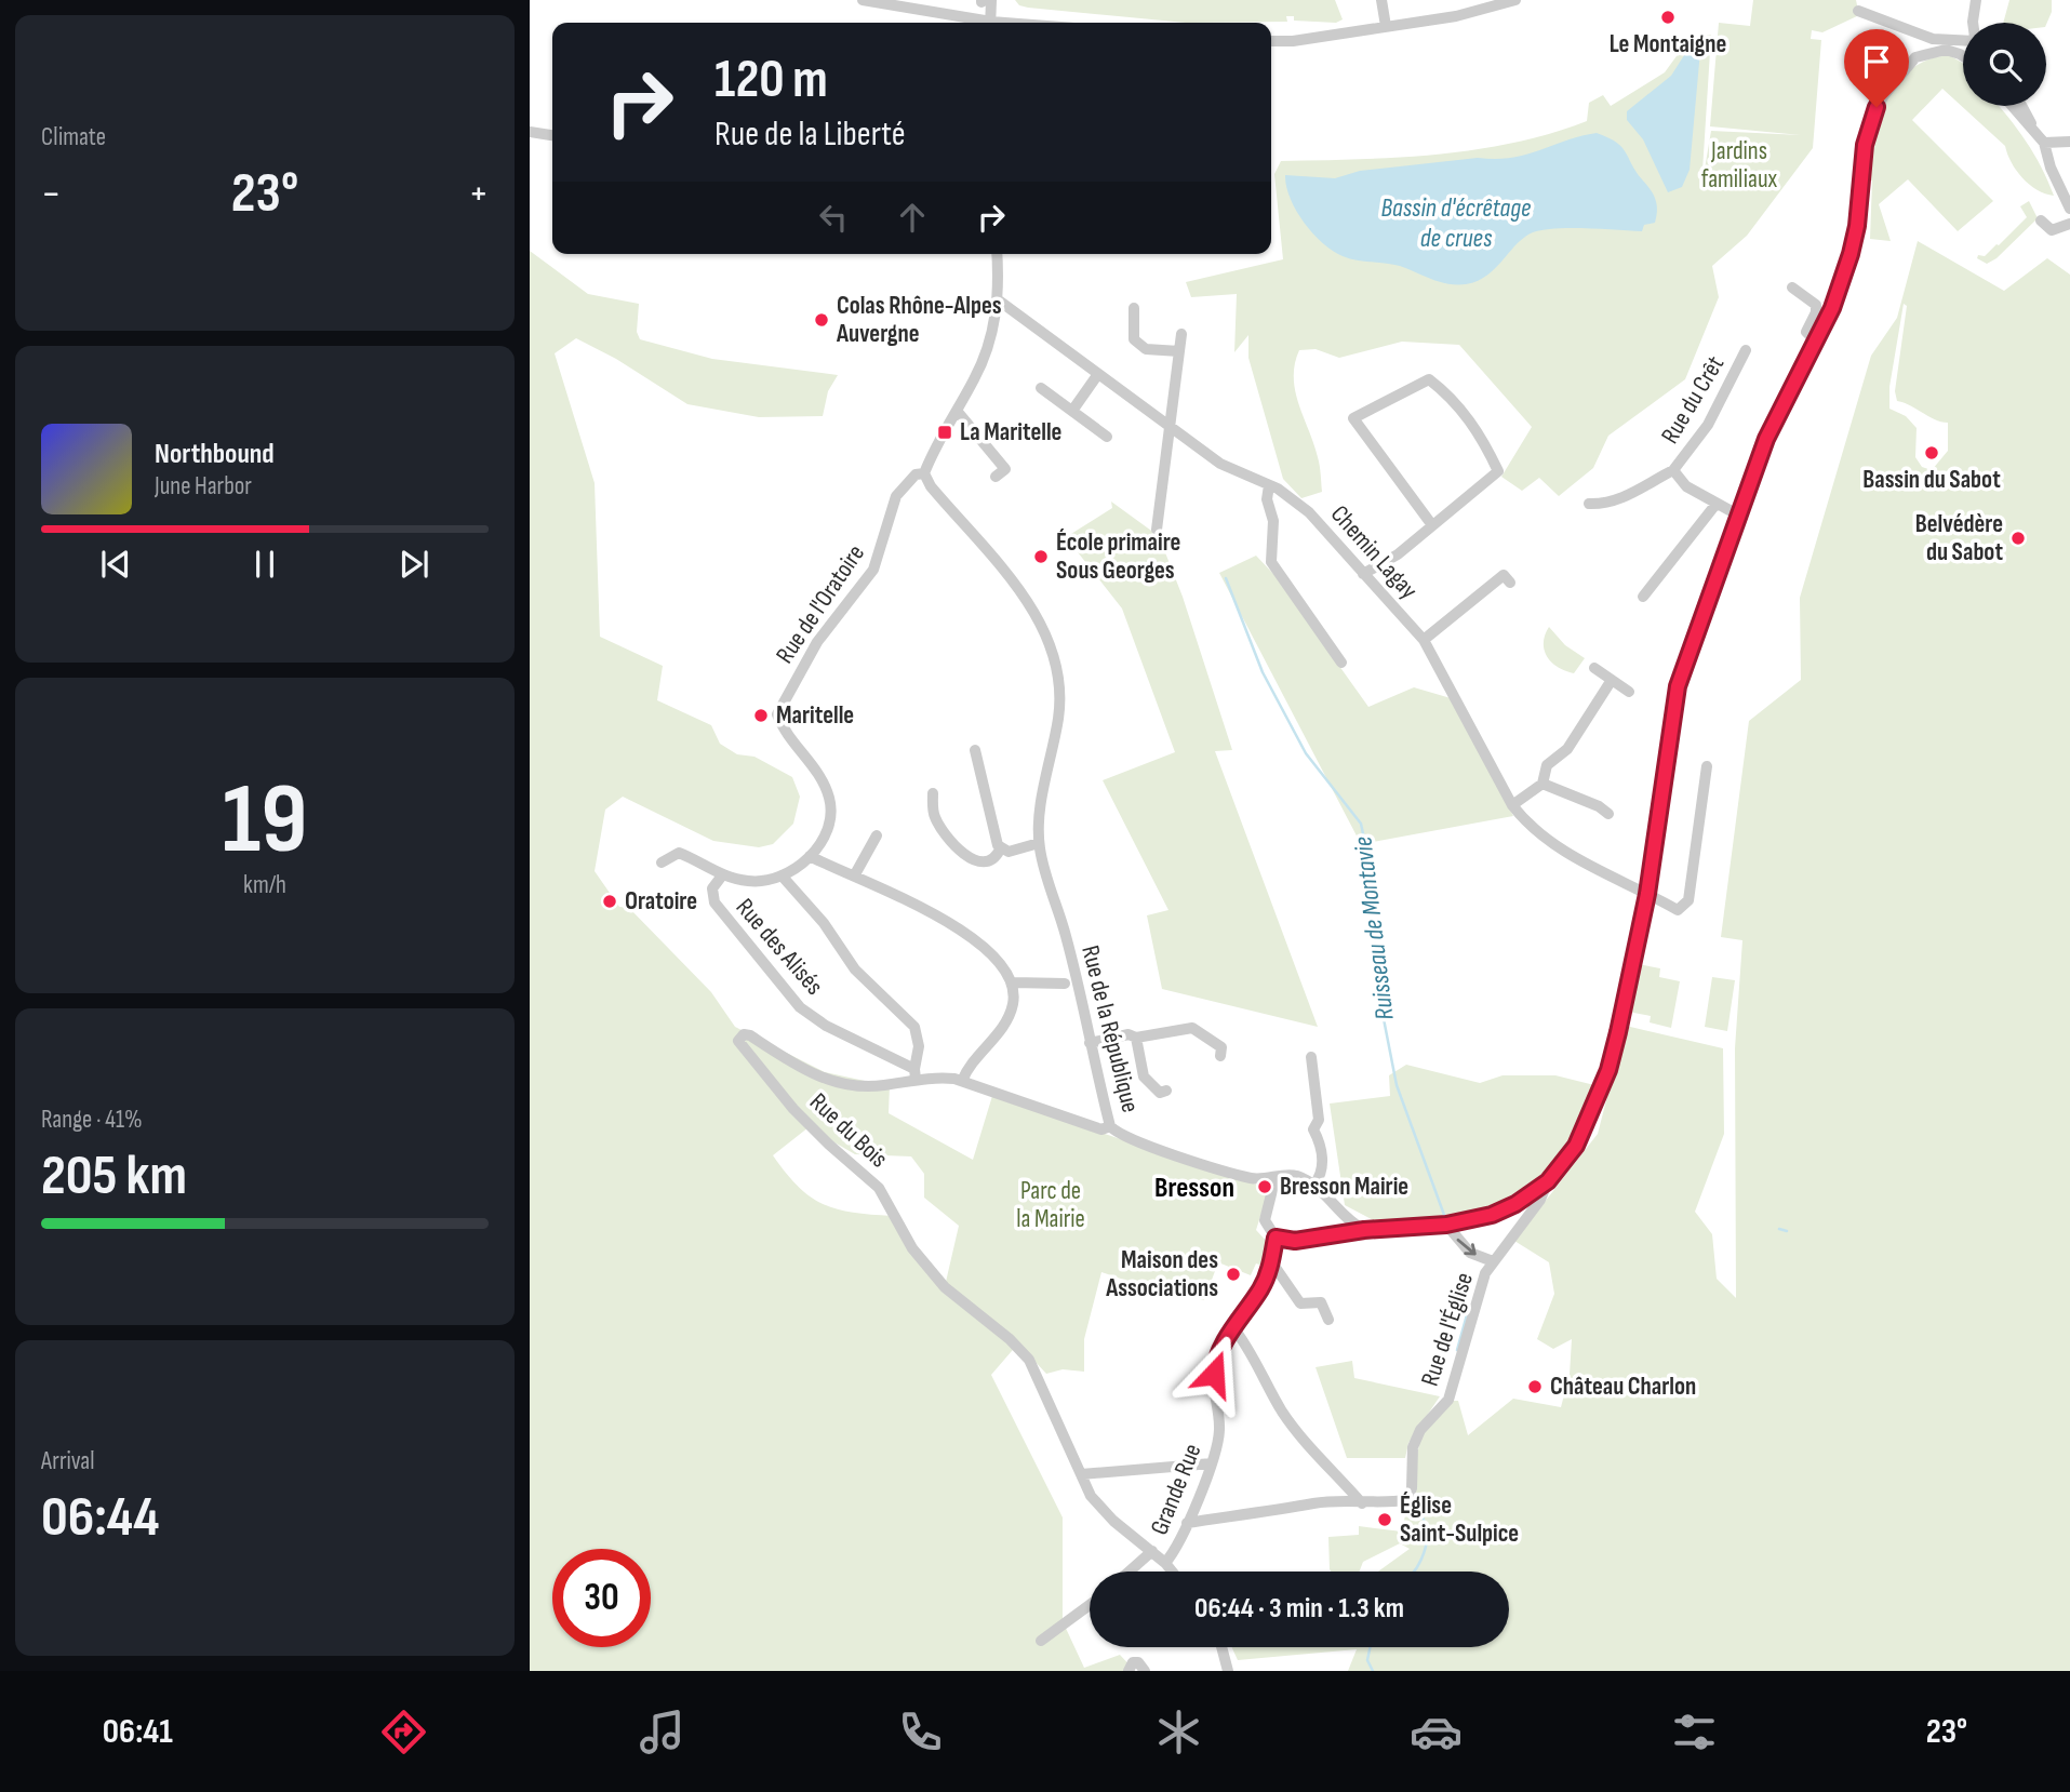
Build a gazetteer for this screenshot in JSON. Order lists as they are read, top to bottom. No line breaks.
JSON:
{"streets":{"street":["Rue du Crêt","Chemin Lagay","Rue de l'Oratoire","Rue des Alisés","Rue de la République","Rue du Bois","Rue de l'Église","Grande Rue"]},"crossings":[["Rue de l'Oratoire","Rue des Alisés"],["Rue de l'Oratoire","Rue de la République"],["Rue des Alisés","Rue du Bois"],["Rue de la République","Rue du Bois"],["Rue de la République","Grande Rue"],["Rue du Bois","Grande Rue"],["Rue de l'Église","Grande Rue"]],"districts":["Bresson"],"water":["Bassin d'écrêtage de crues","Ruisseau de Montavie"],"parks":["Jardins familiaux","Parc de la Mairie"],"places":{"other":["Le Montaigne","Colas Rhône-Alpes Auvergne","Bassin du Sabot","Belvédère du Sabot","École primaire Sous Georges","Maritelle","Oratoire","Bresson Mairie","Maison des Associations","Château Charlon","Église Saint-Sulpice"],"transit":["La Maritelle"]},"page":{"tile":["Climate",["19","km/h"],["Range · 41%","205 km"],["Arrival","06:44"]],"turn":["120 m","Rue de la Liberté"],"heat":["−","23°","+"],"song":["Northbound","June Harbor"],"limit":"30","trip":"06:44 · 3 min · 1.3 km","tabs":["06:41","23°"]}}
